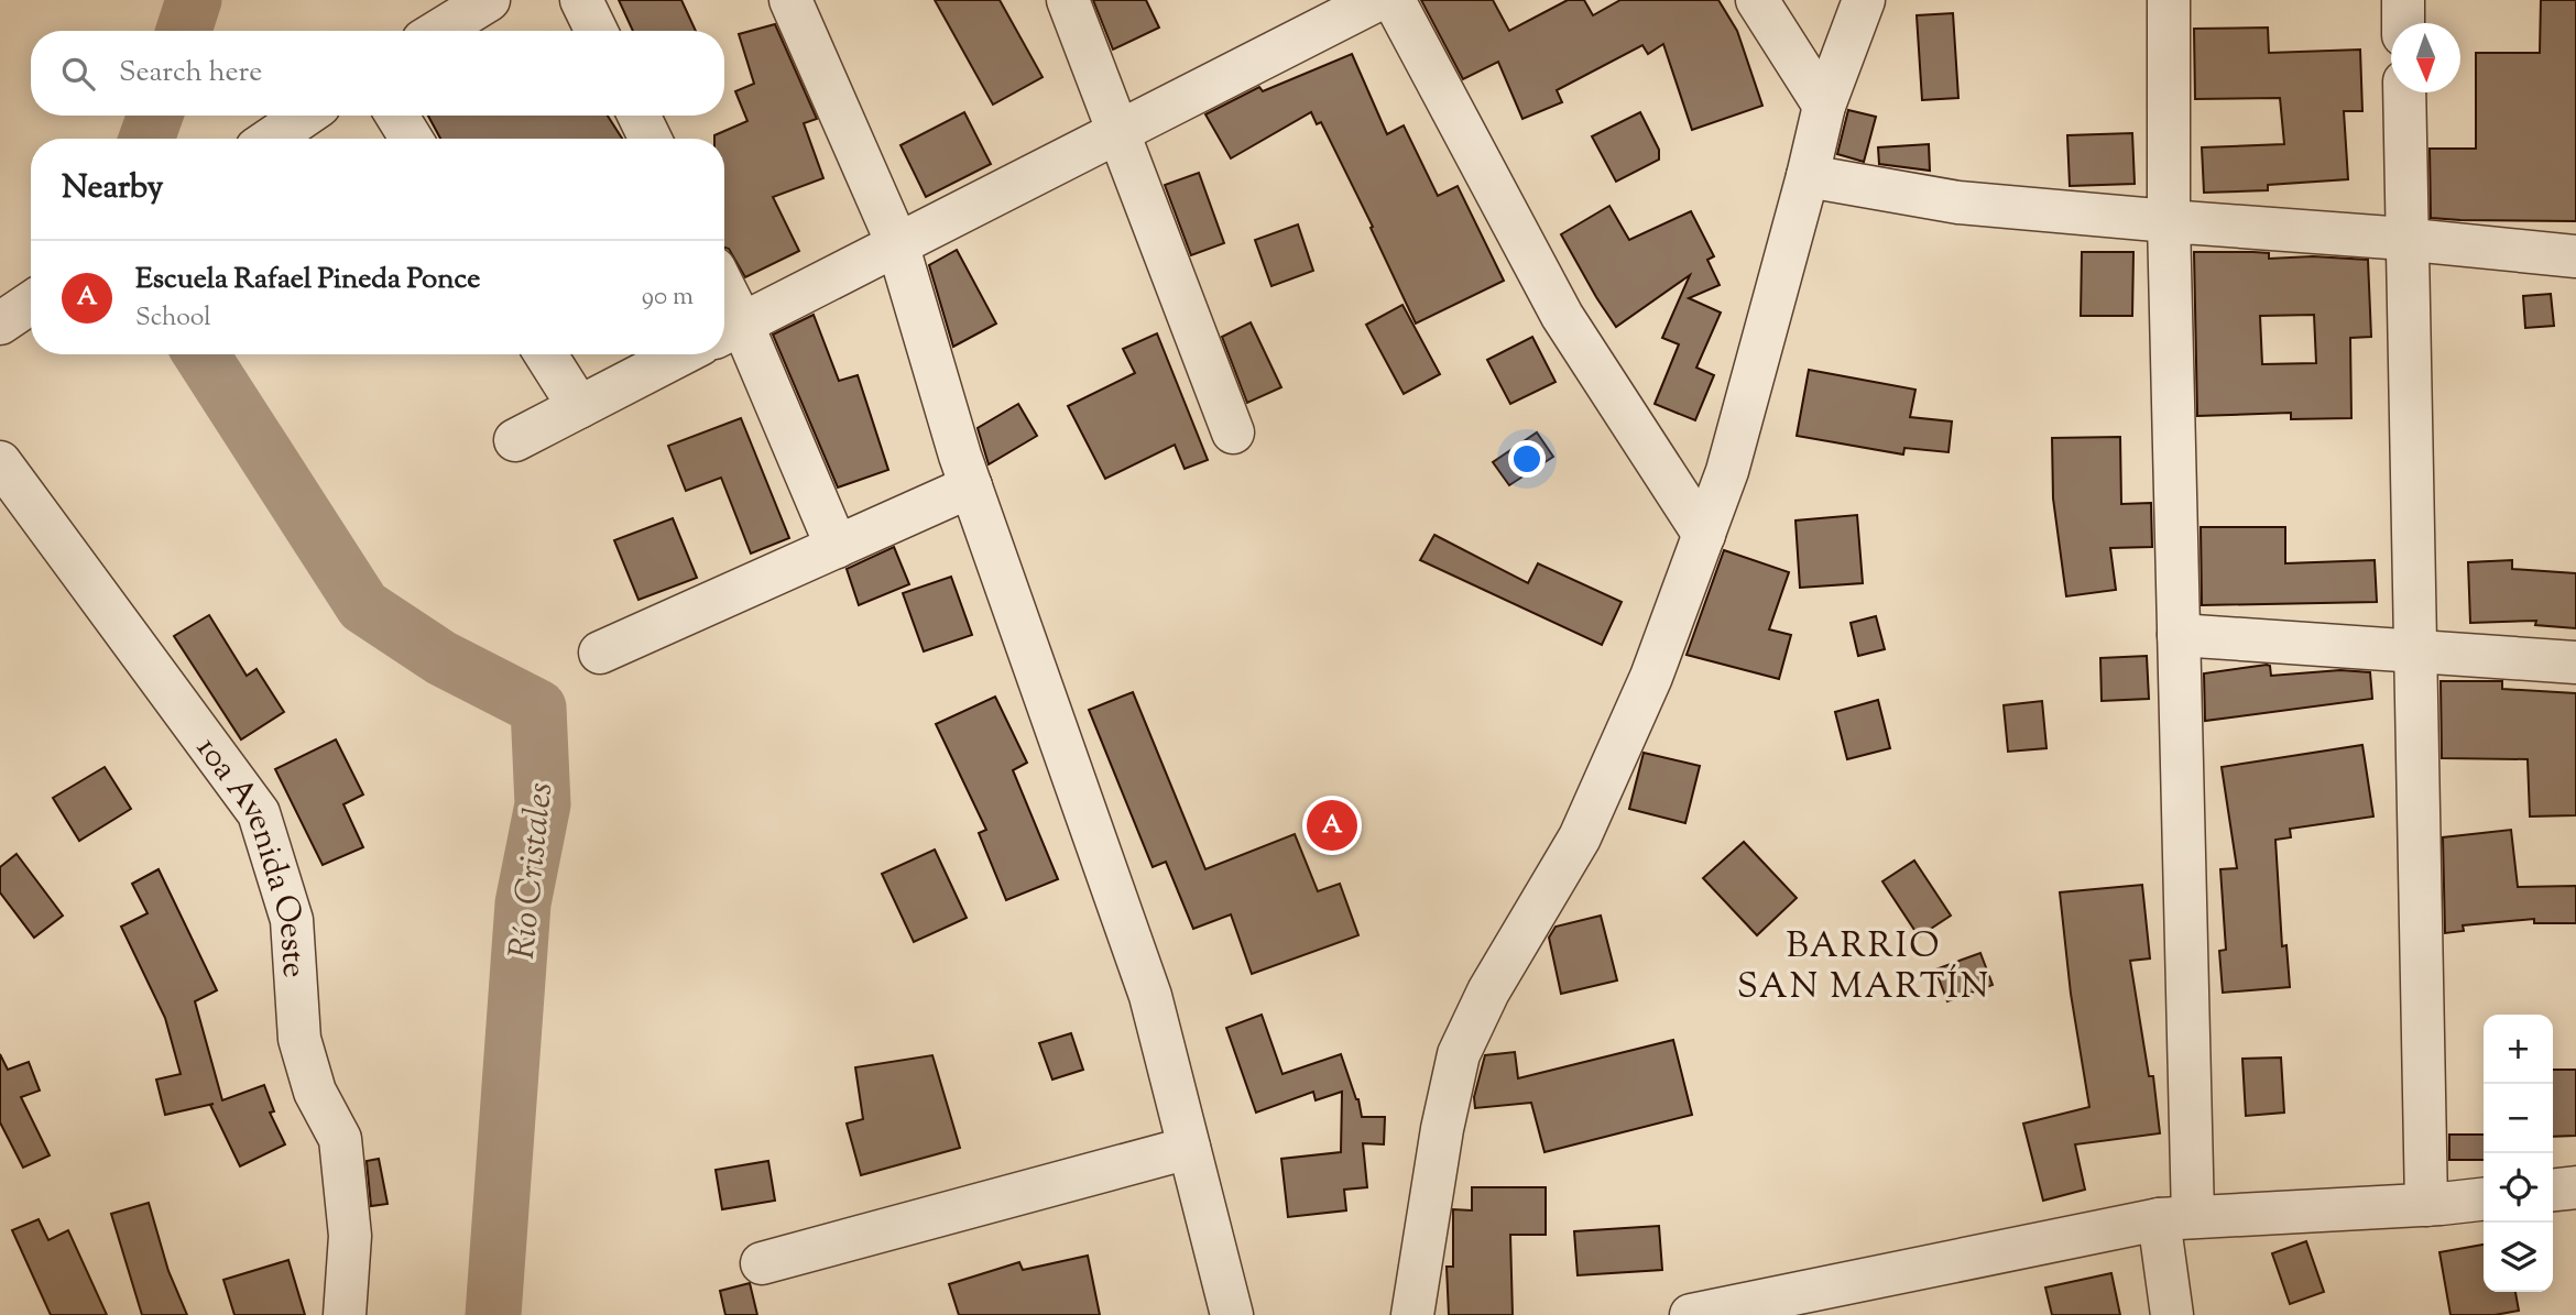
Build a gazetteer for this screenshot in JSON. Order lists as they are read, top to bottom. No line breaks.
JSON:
{"streets":{"street":["10a Avenida Oeste"]},"districts":["BARRIO SAN MARTÍN"],"water":["Río Cristales"],"north":"bottom","page":{"search":"Search here","heading":"Nearby","list":[{"mark":"A","name":"Escuela Rafael Pineda Ponce","note":"School","value":"90 m"}],"pins":"A","map_buttons":["+","−"]}}
